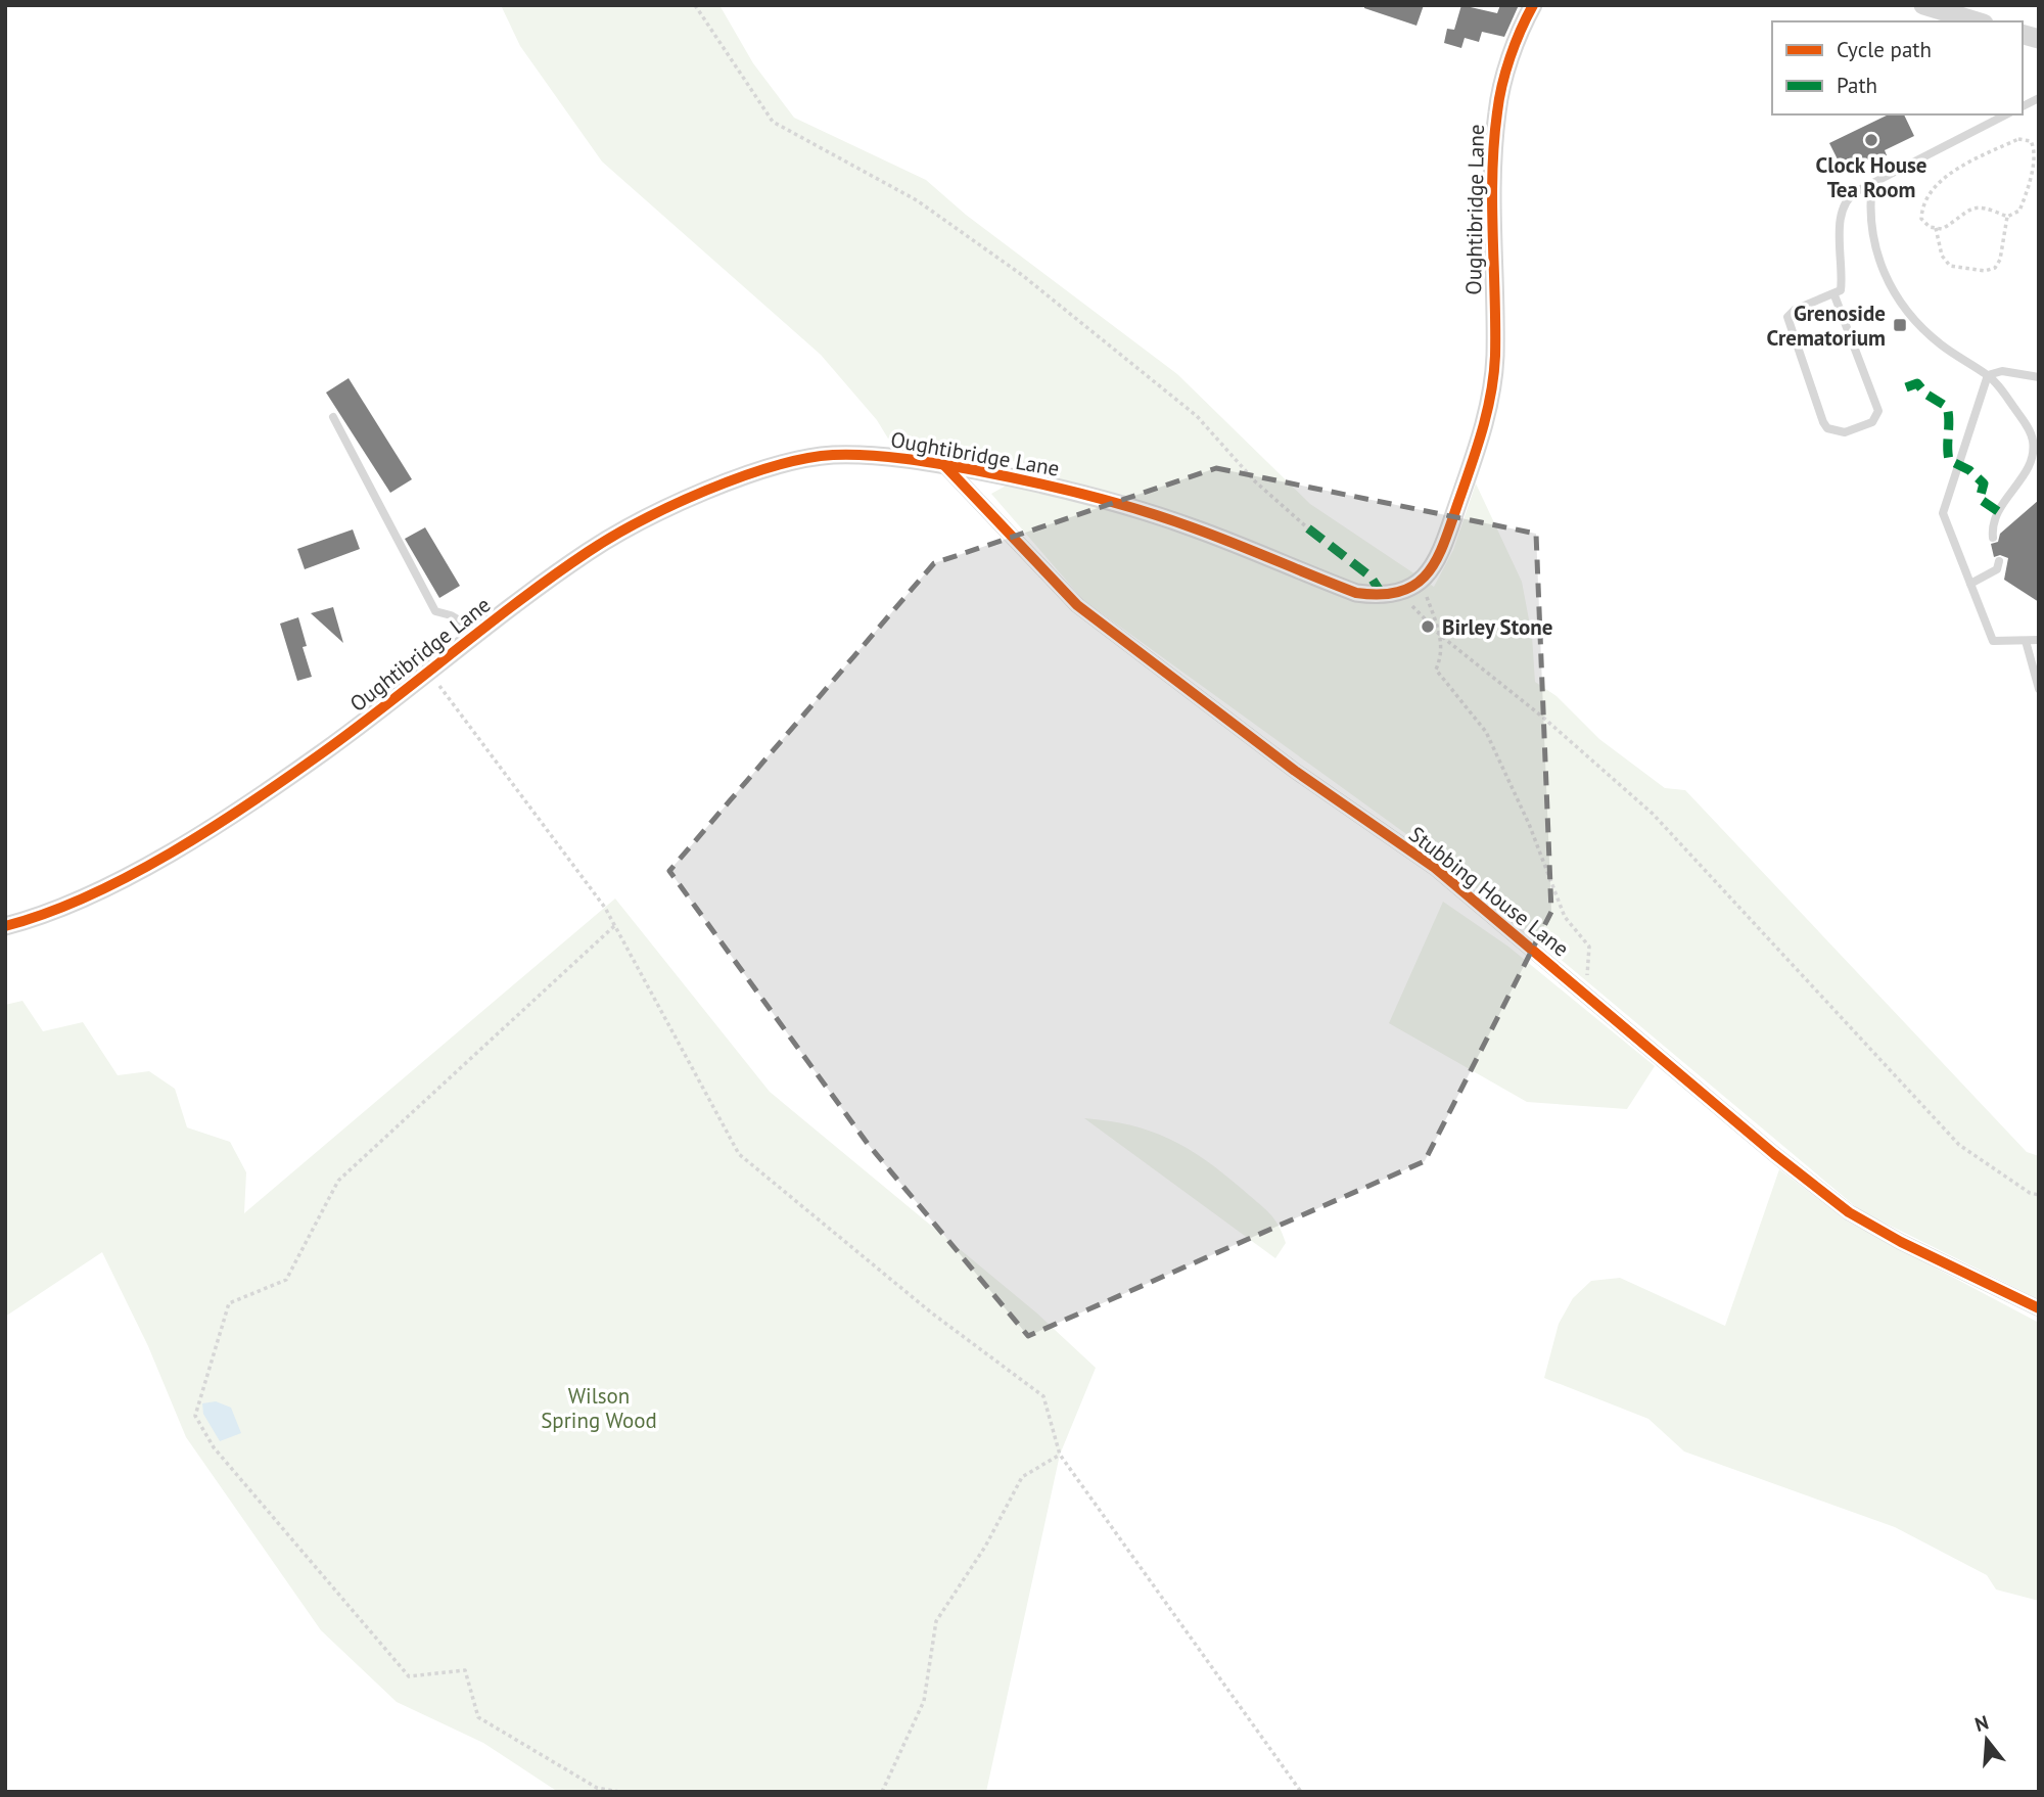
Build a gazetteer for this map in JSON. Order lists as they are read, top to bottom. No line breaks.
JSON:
{"streets":{"street":["Oughtibridge Lane","Stubbing House Lane"]},"crossings":[["Oughtibridge Lane","Stubbing House Lane"]],"parks":["Wilson Spring Wood"],"places":{"other":["Clock House Tea Room","Birley Stone"],"transit":["Grenoside Crematorium"]},"legend":["Cycle path","Path"],"north":"top"}
